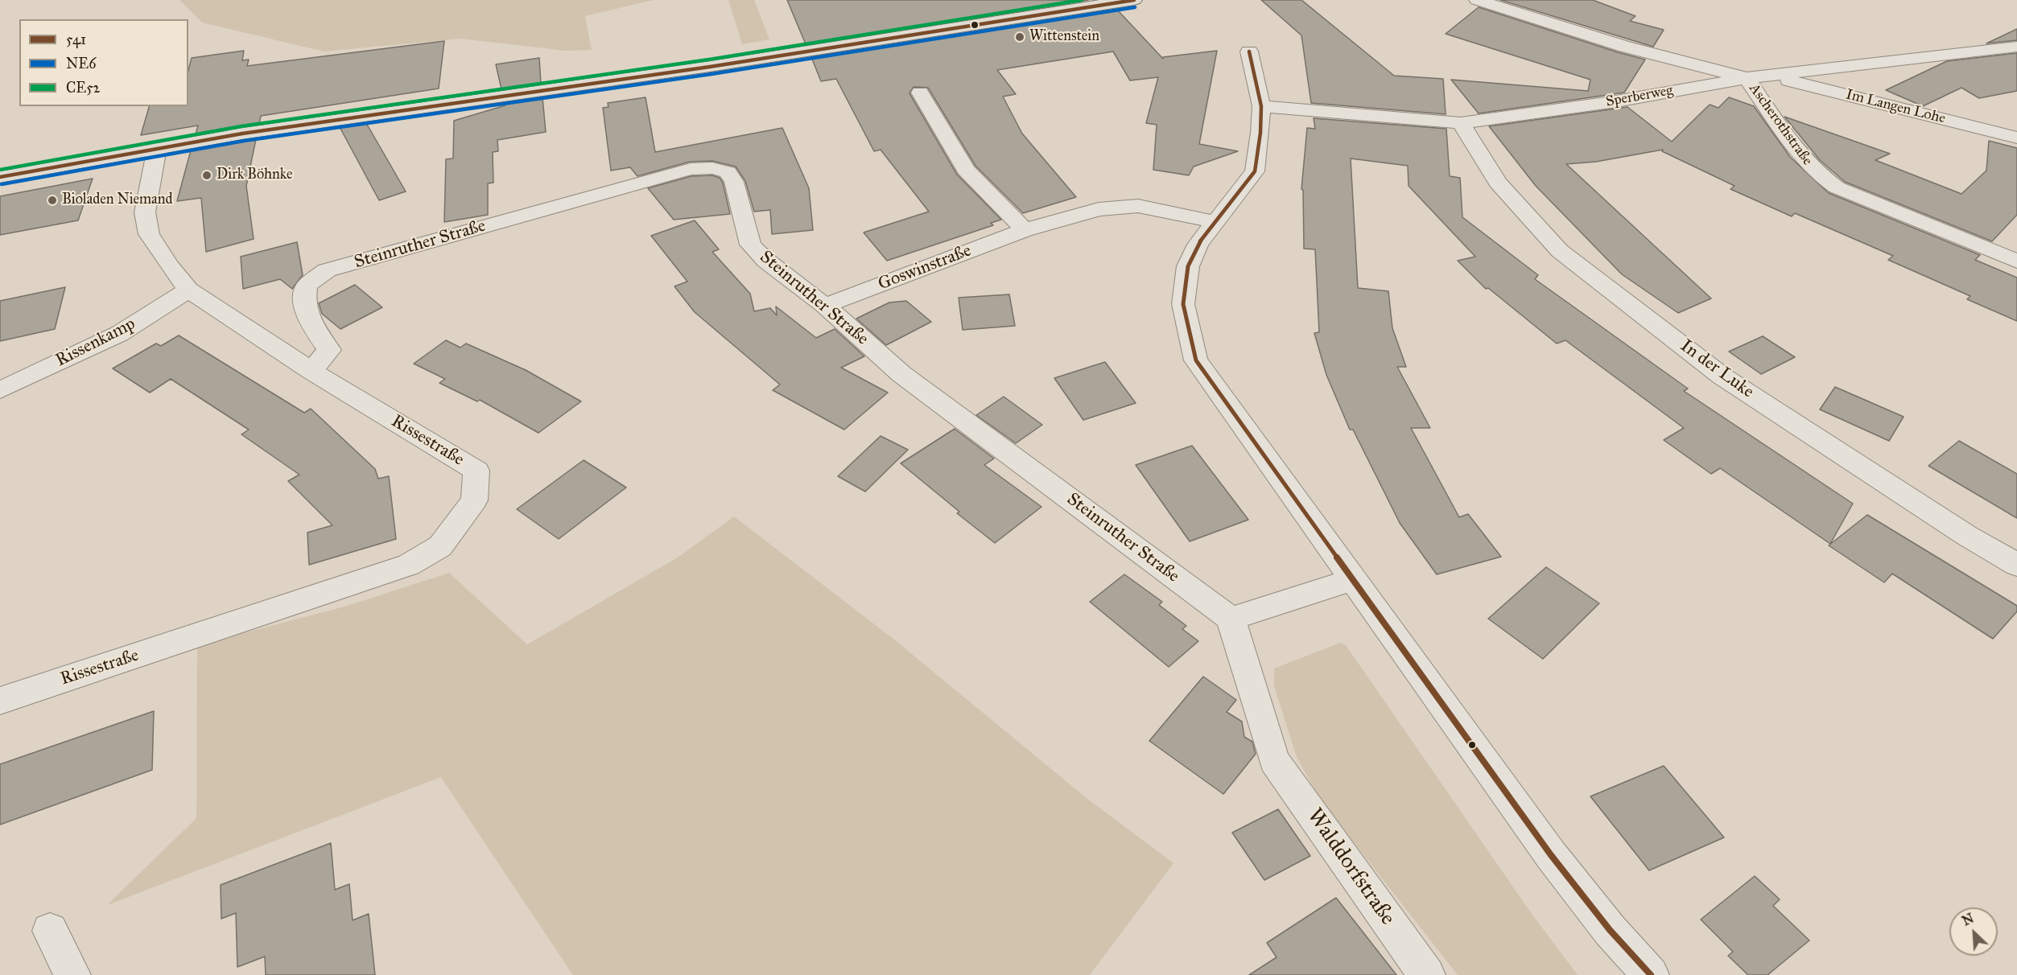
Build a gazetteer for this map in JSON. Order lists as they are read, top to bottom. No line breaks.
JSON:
{"streets":{"street":["Sperberweg","Im Langen Lohe","Ascherothstraße","Steinruther Straße","Goswinstraße","Rissenkamp","In der Luke","Rissestraße","Walddorfstraße"]},"crossings":[["Sperberweg","Im Langen Lohe"],["Sperberweg","Ascherothstraße"],["Sperberweg","In der Luke"],["Steinruther Straße","Goswinstraße"],["Steinruther Straße","Rissestraße"],["Steinruther Straße","Walddorfstraße"],["Rissenkamp","Rissestraße"]],"places":["Wittenstein","Dirk Böhnke","Bioladen Niemand"],"lines":["transit line 541","transit line CE52","transit line NE6"],"legend":["541","NE6","CE52"],"north":"top left"}
